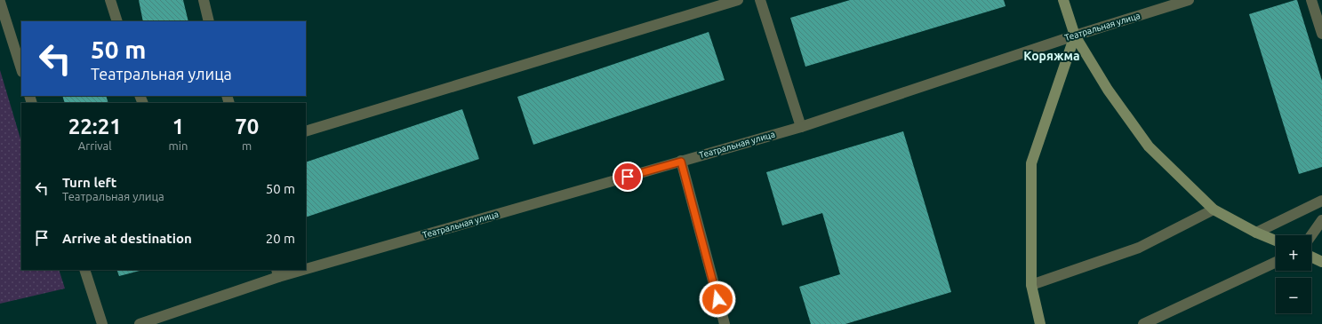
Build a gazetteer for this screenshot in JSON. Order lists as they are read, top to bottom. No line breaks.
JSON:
{"streets":{"street":["Театральная улица"]},"districts":["Коряжма"],"page":{"turn":["50 m","Театральная улица"],"eta":["22:21","Arrival","1","min","70","m"],"list":[{"name":"Turn left","note":"Театральная улица","value":"50 m"},{"name":"Arrive at destination","value":"20 m"}],"map_buttons":["+","−"]}}
